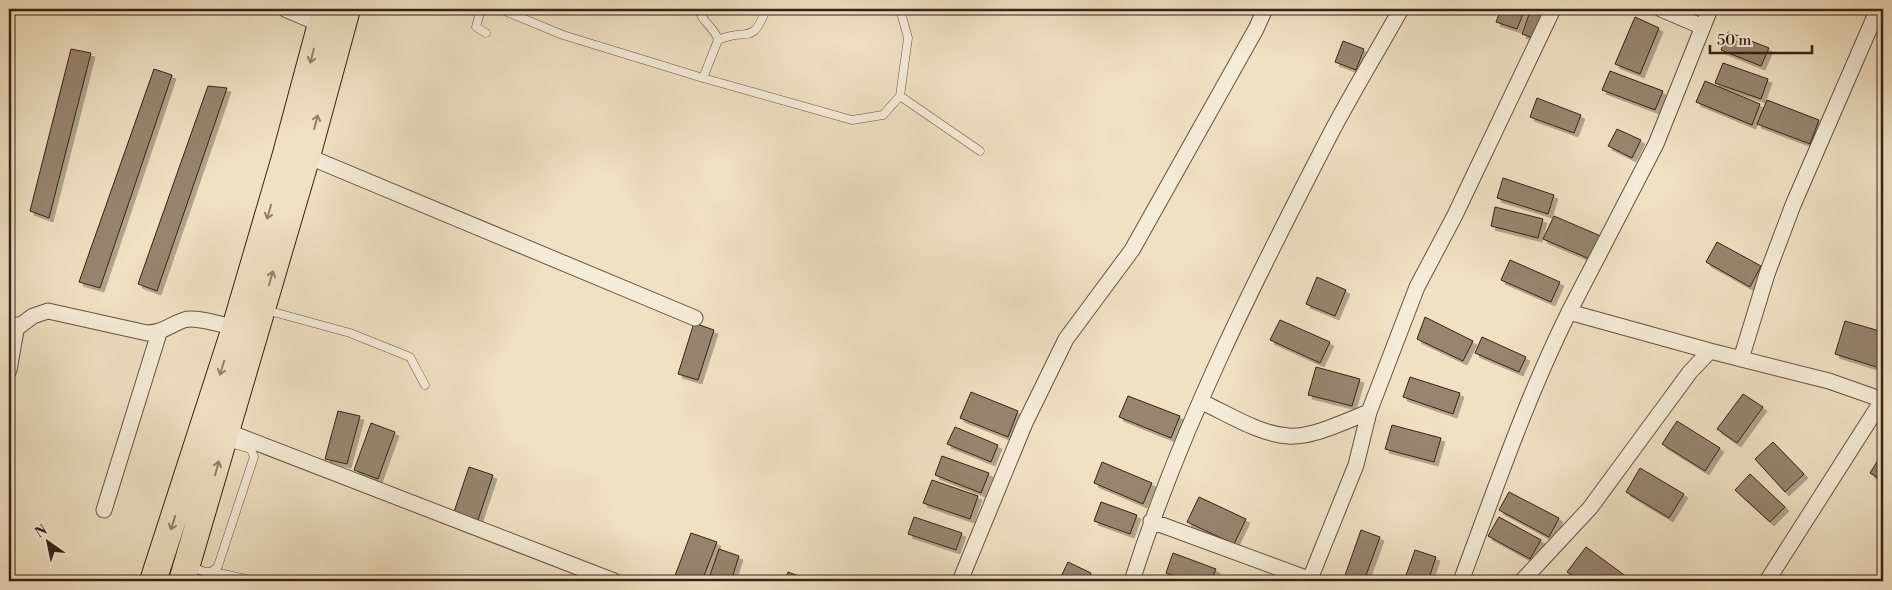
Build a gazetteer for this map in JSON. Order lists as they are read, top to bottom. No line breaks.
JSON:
{"scale_bar":"50 m","north":"top left"}
